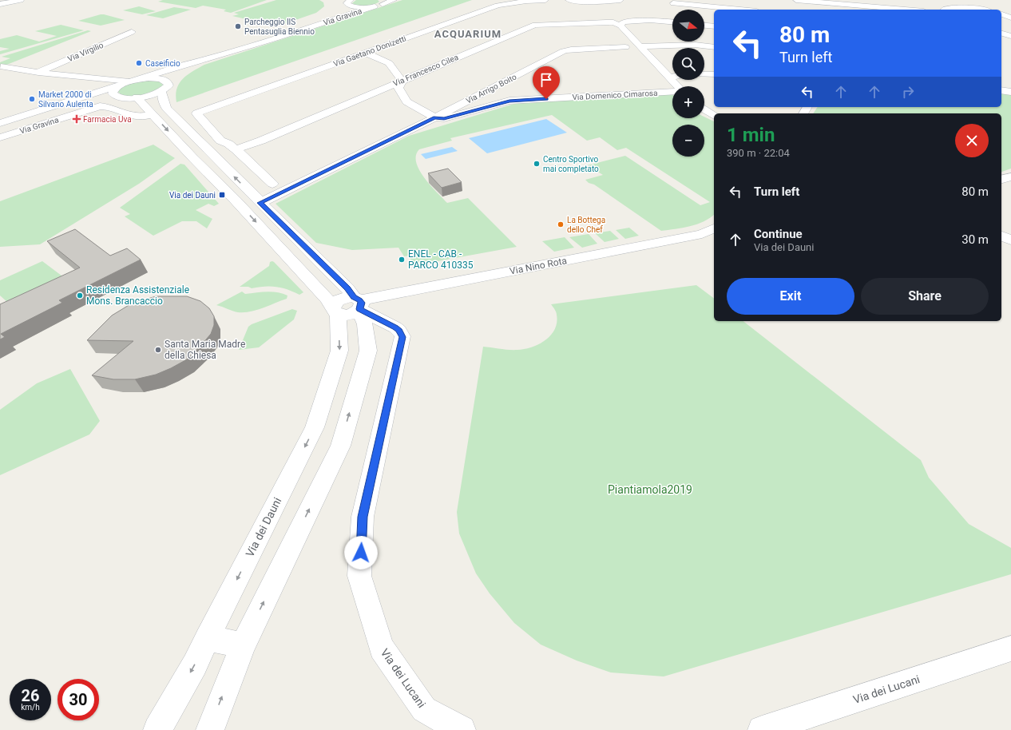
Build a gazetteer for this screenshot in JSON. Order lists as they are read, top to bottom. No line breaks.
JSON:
{"streets":{"street":["Via Gravina","Via Gaetano Donizetti","Via Virgilio","Via Francesco Cilea","Via Arrigo Boito","Via Domenico Cimarosa","Via Nino Rota","Via dei Dauni","Via dei Lucani"]},"crossings":[["Via Gravina","Via dei Dauni"],["Via Gaetano Donizetti","Via Francesco Cilea"],["Via Arrigo Boito","Via Domenico Cimarosa"],["Via Arrigo Boito","Via dei Dauni"],["Via Nino Rota","Via dei Dauni"]],"districts":["ACQUARIUM"],"parks":["Piantiamola2019"],"places":{"other":["Parcheggio IIS Pentasuglia Biennio","Caseificio","Market 2000 di Silvano Aulenta","Centro Sportivo mai completato","La Bottega dello Chef","ENEL - CAB - PARCO 410335","Residenza Assistenziale Mons. Brancaccio","Santa Maria Madre della Chiesa"],"health":["Farmacia Uva"],"transit":["Via dei Dauni"]},"north":"right","page":{"map_buttons":["+","−"],"turn":["80 m","Turn left"],"heading":["1 min","390 m · 22:04"],"list":[{"name":"Turn left","value":"80 m"},{"name":"Continue","note":"Via dei Dauni","value":"30 m"}],"buttons":["Exit","Share"],"speed":"26 km/h","limit":"30"}}
